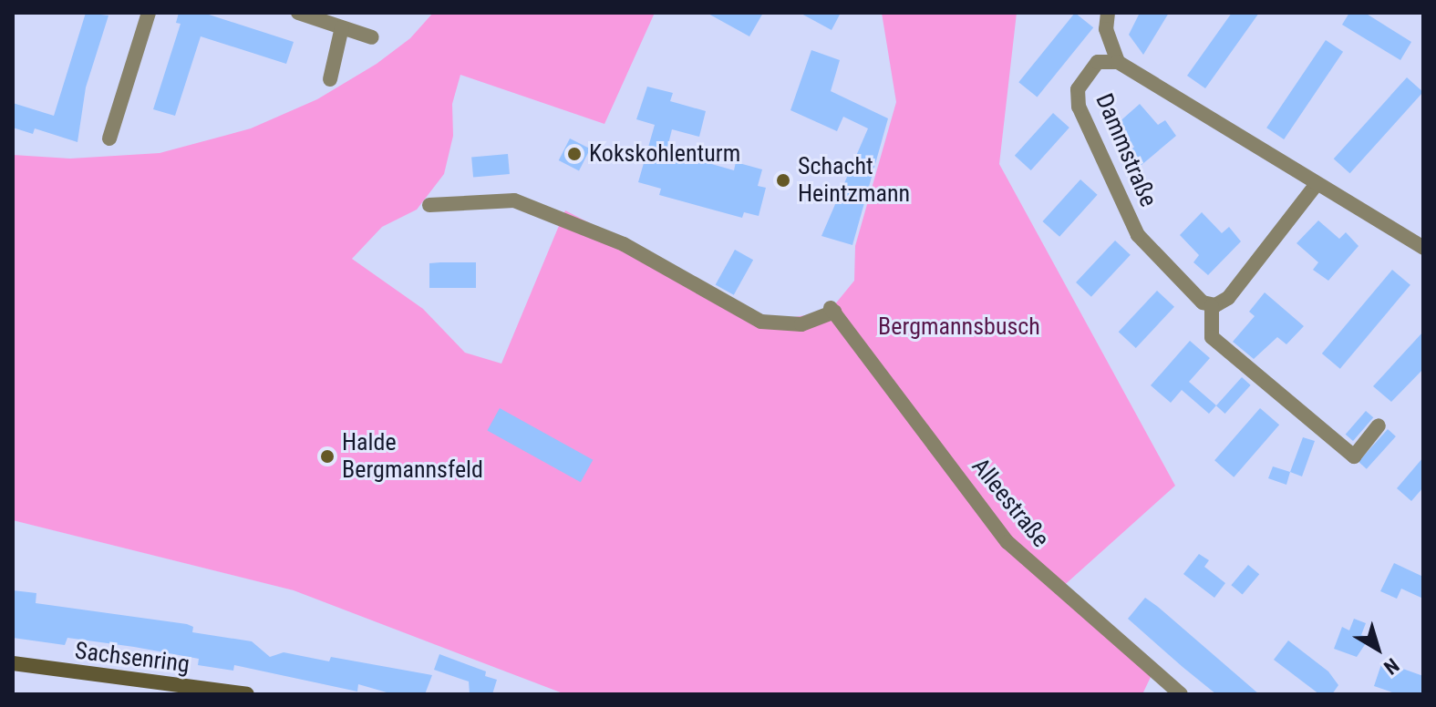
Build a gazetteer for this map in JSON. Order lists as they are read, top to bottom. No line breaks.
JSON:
{"streets":{"street":["Dammstraße","Alleestraße","Sachsenring"]},"parks":["Bergmannsbusch"],"places":["Kokskohlenturm","Schacht Heintzmann","Halde Bergmannsfeld"],"north":"bottom right"}
